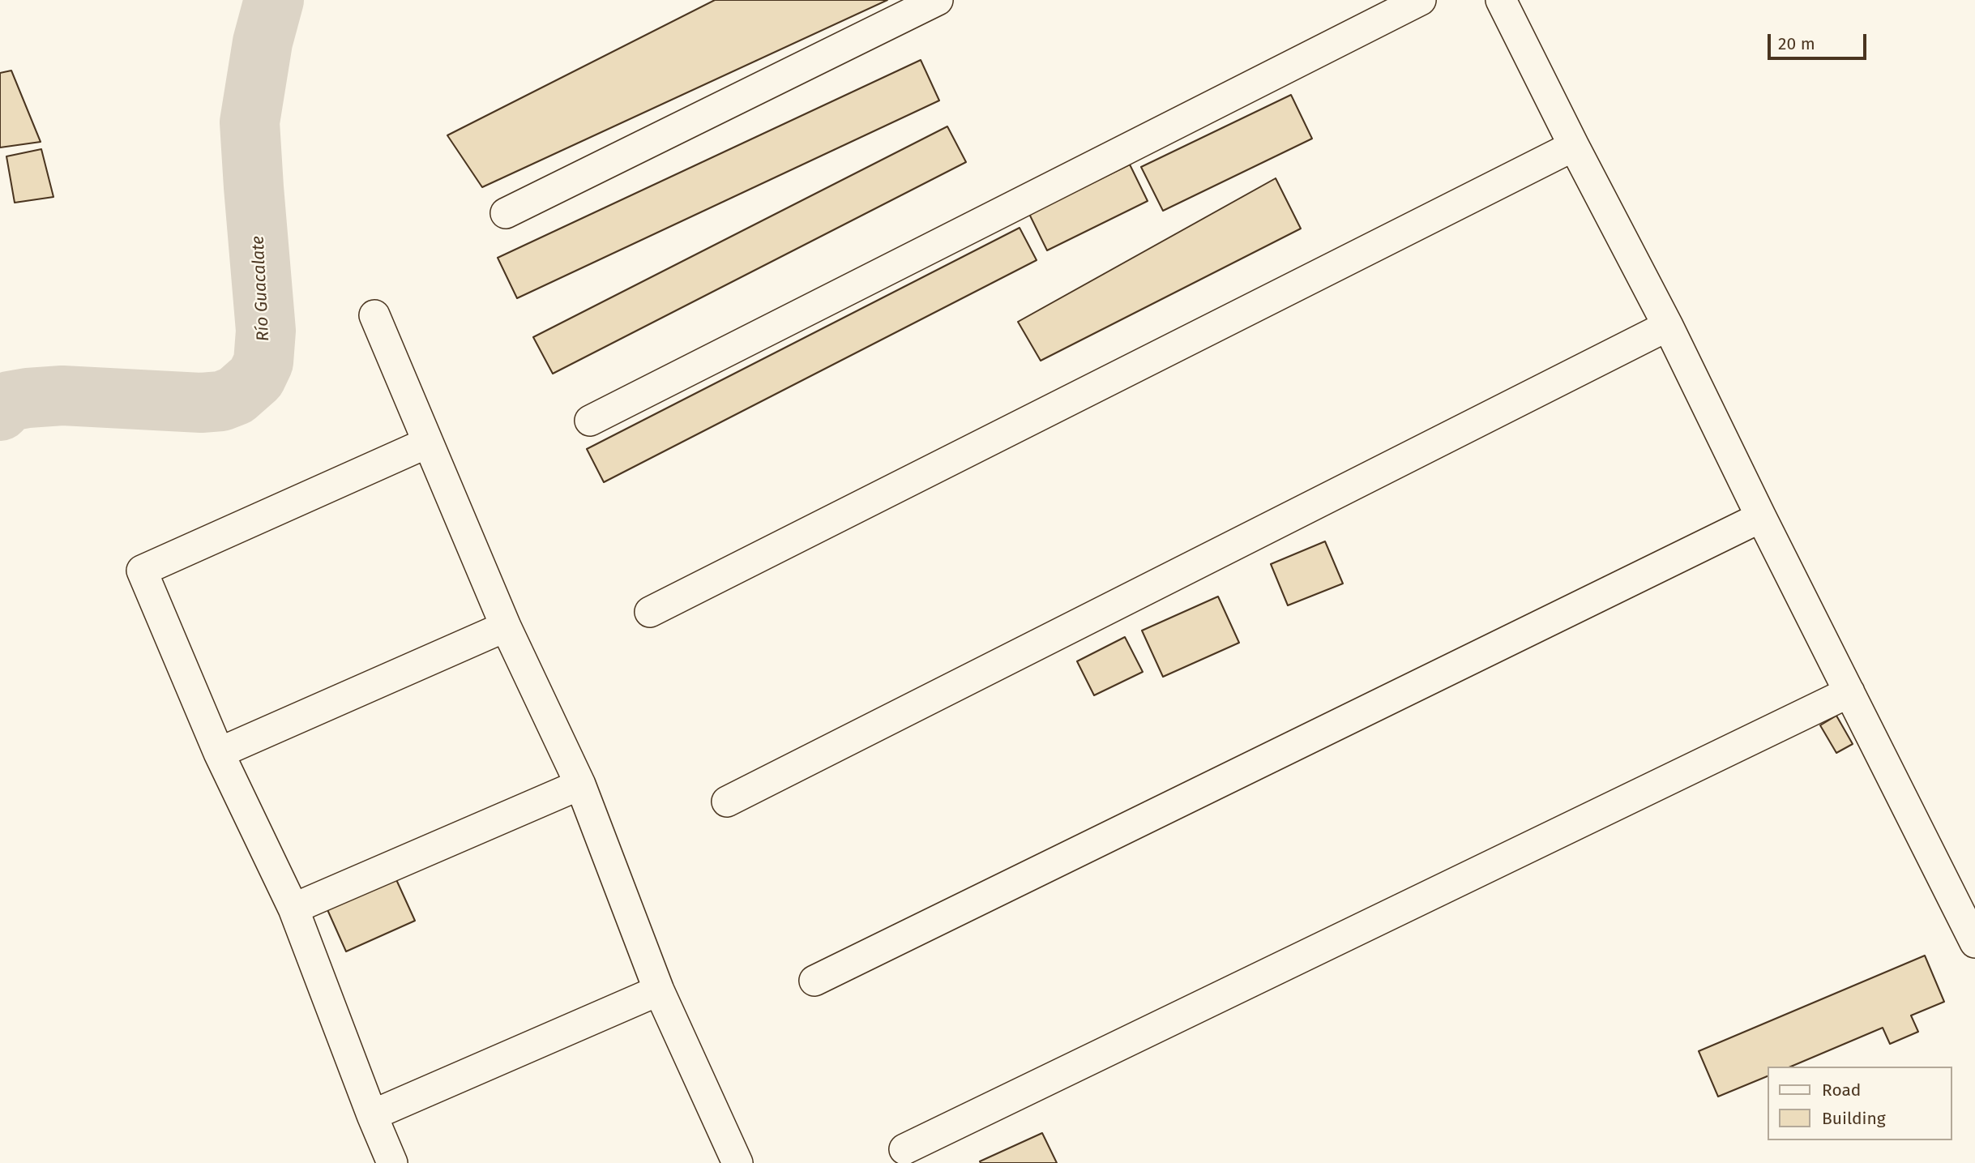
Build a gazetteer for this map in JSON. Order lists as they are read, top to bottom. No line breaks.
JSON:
{"water":["Río Guacalate"],"legend":["Road","Building"],"scale_bar":"20 m"}
